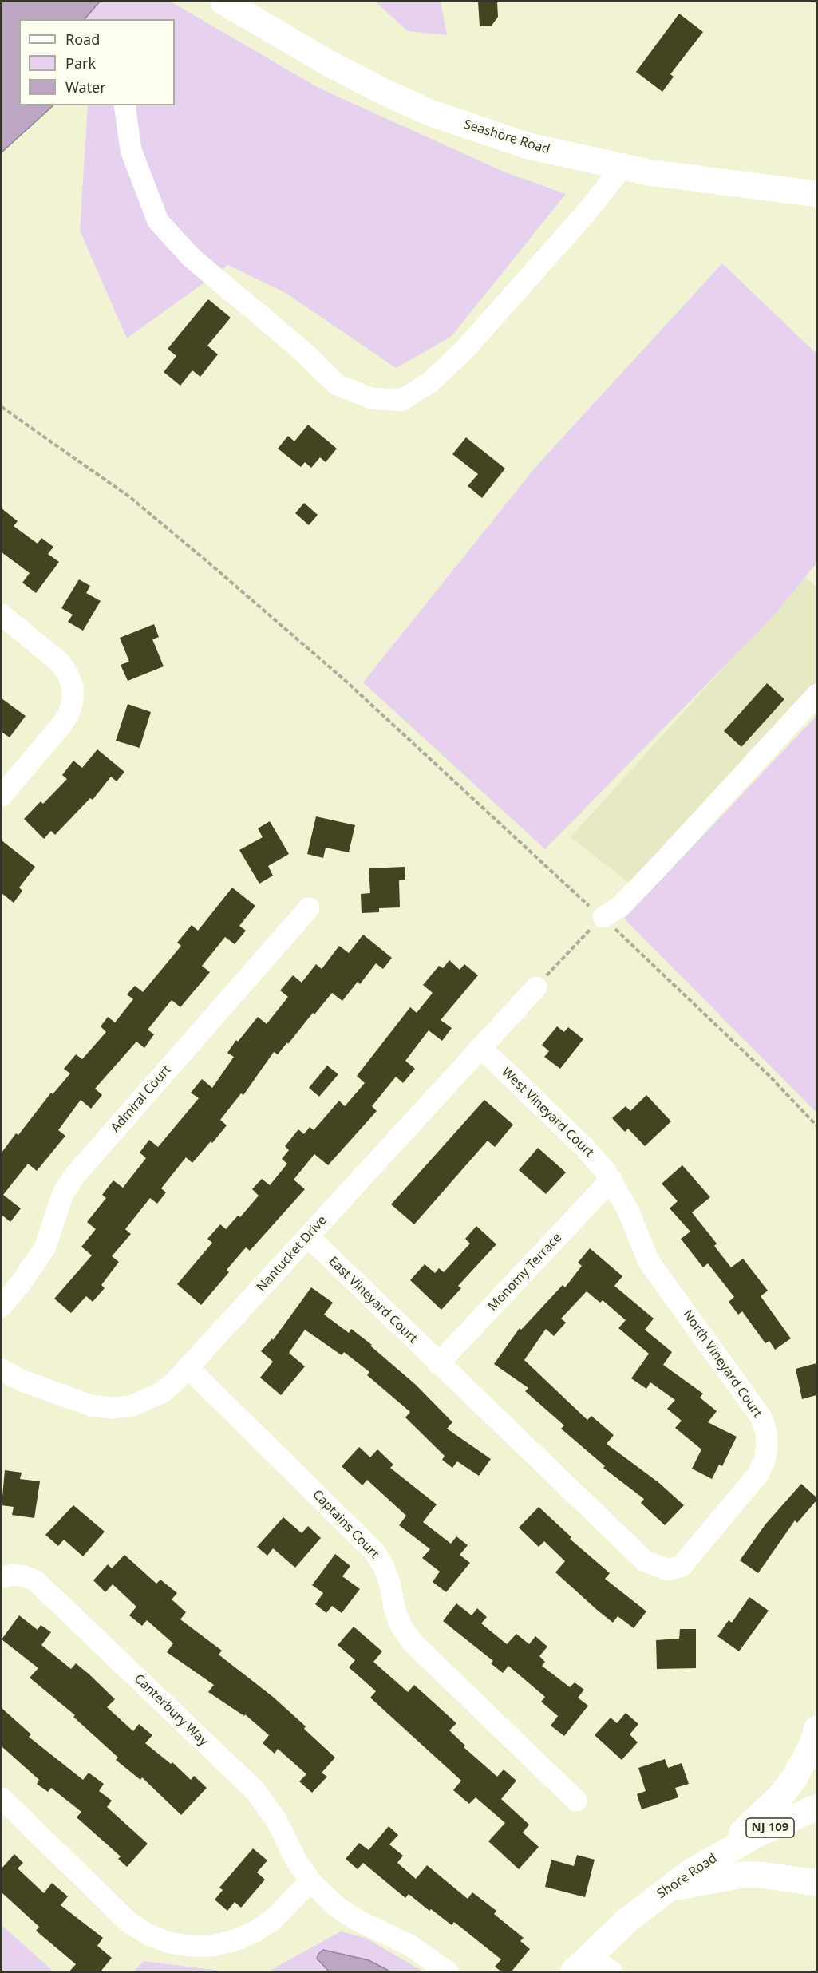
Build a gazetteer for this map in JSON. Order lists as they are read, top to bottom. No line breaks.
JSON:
{"streets":{"main road":["Seashore Road","NJ 109","Shore Road"],"street":["Admiral Court","West Vineyard Court","Nantucket Drive","Monomy Terrace","East Vineyard Court","North Vineyard Court","Captains Court","Canterbury Way"]},"crossings":[["West Vineyard Court","Nantucket Drive"],["West Vineyard Court","Monomy Terrace"],["West Vineyard Court","North Vineyard Court"],["Nantucket Drive","East Vineyard Court"],["Nantucket Drive","Captains Court"],["Monomy Terrace","East Vineyard Court"],["Monomy Terrace","North Vineyard Court"],["East Vineyard Court","North Vineyard Court"]],"legend":["Road","Park","Water"]}
